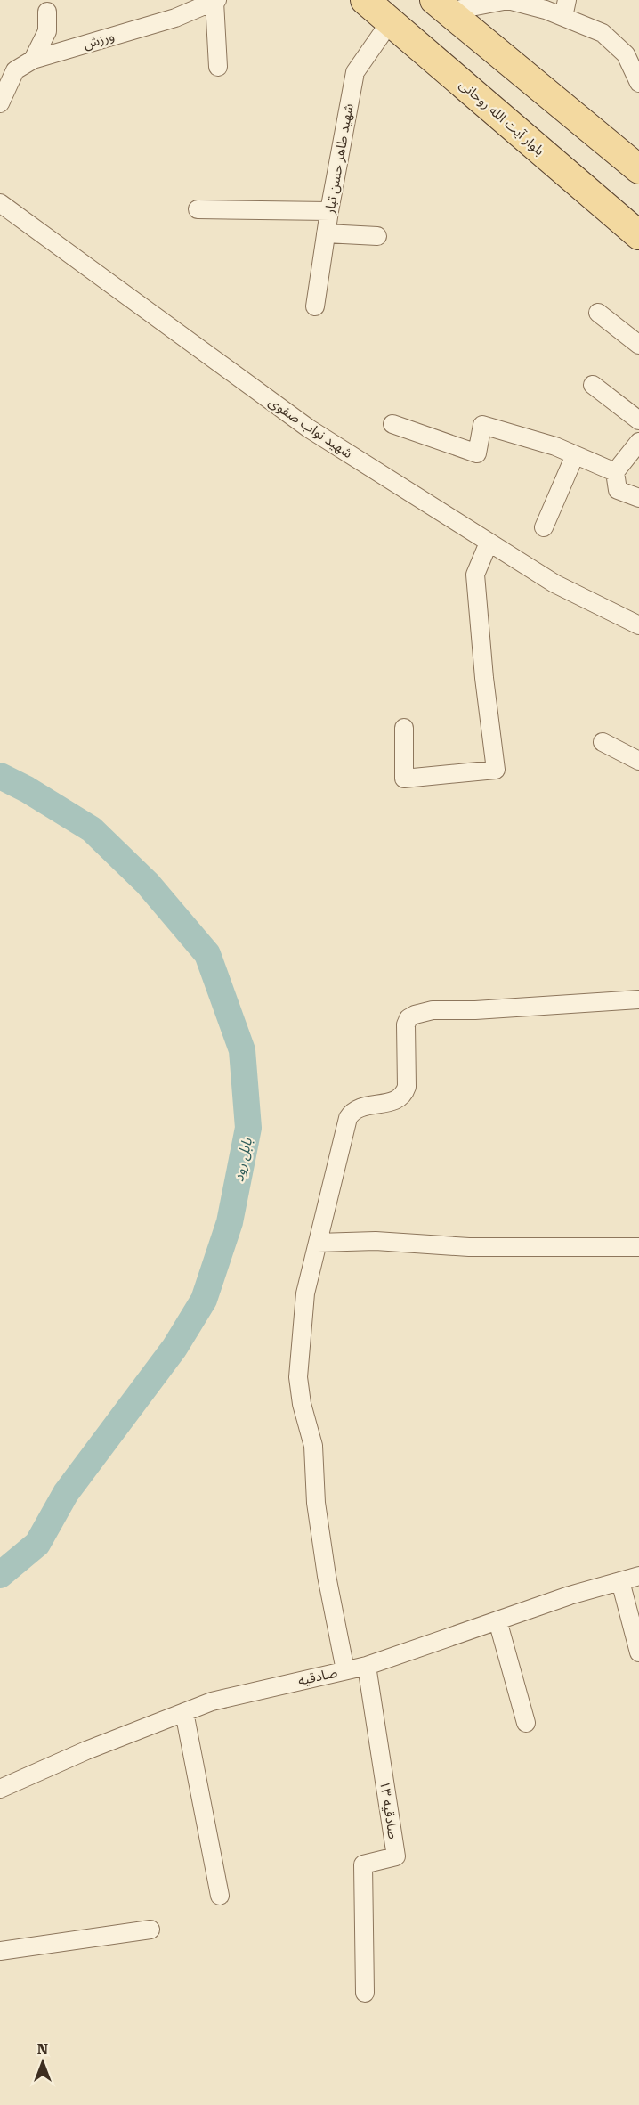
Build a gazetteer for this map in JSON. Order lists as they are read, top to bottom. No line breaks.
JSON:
{"streets":{"main road":["بلوار آیت الله روحانی"],"street":["ورزش","شهید طاهر حسن تبار","شهید نواب صفوی","صادقیه","صادقیه ۱۳"]},"crossings":[["بلوار آیت الله روحانی","شهید طاهر حسن تبار"],["صادقیه","صادقیه ۱۳"]],"water":["بابل رود"],"north":"top"}
